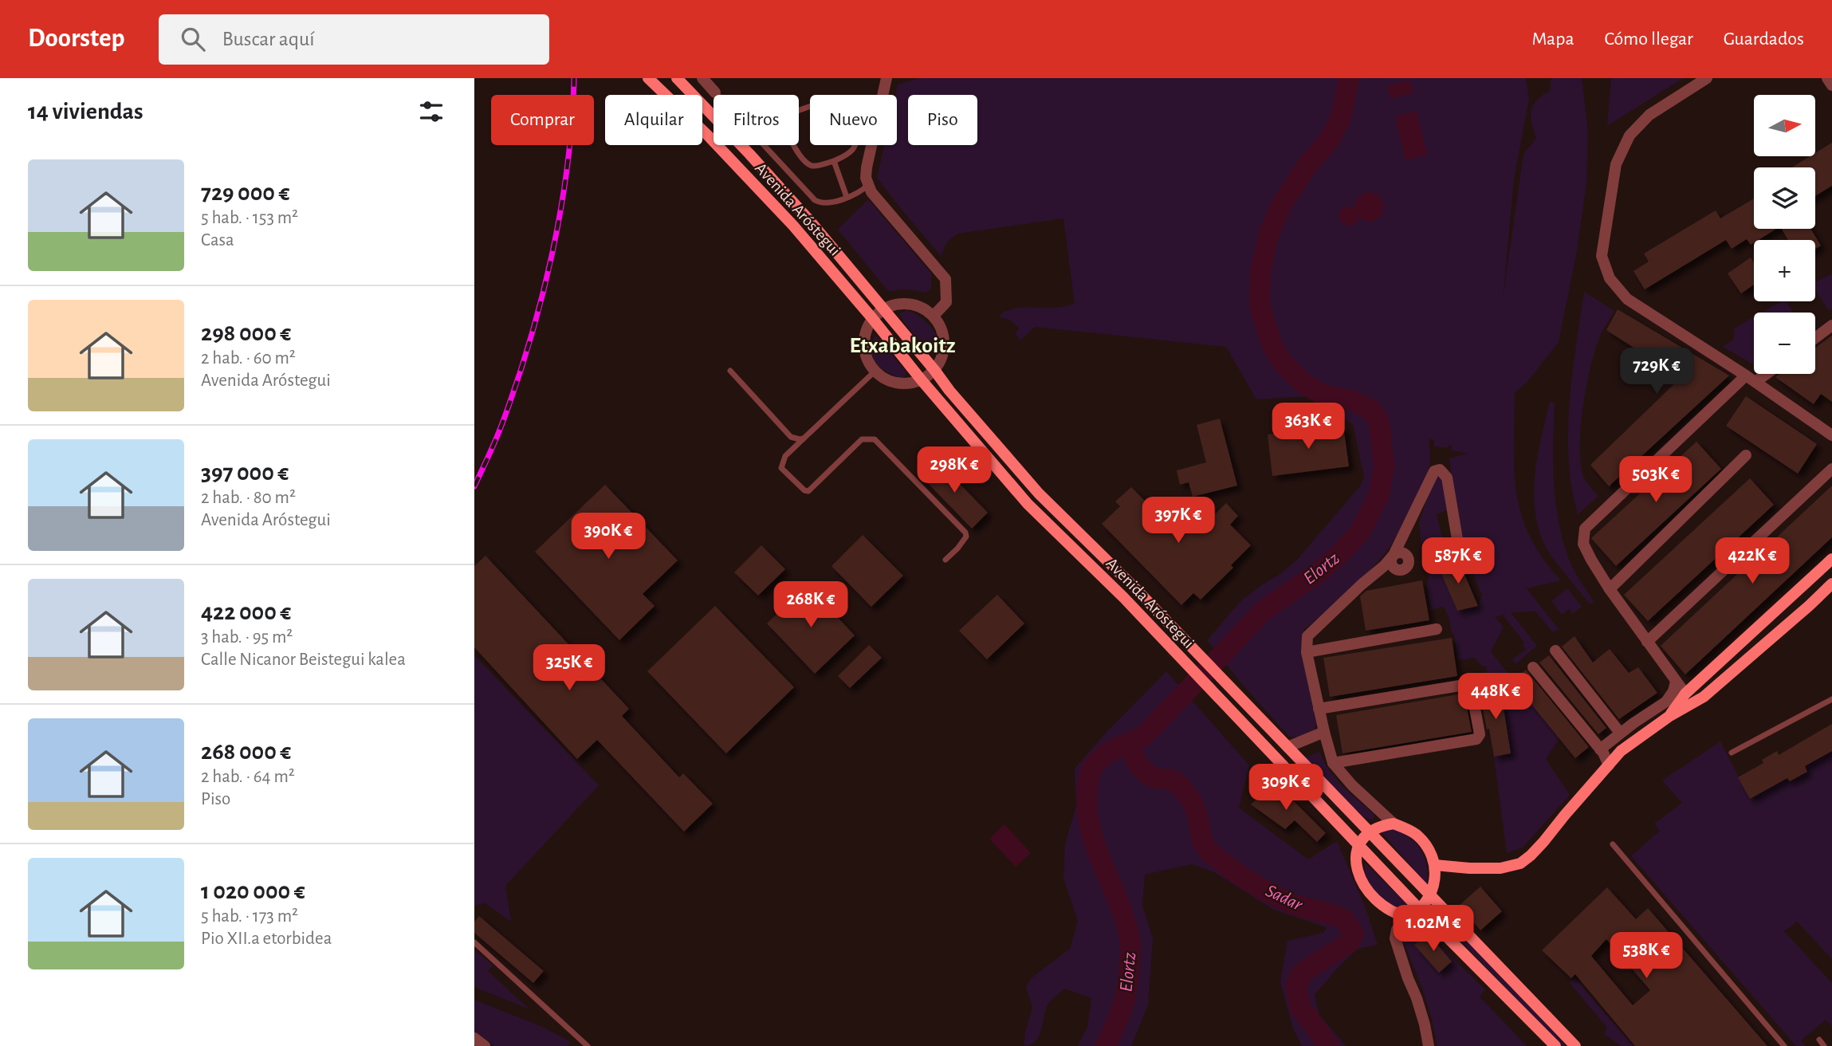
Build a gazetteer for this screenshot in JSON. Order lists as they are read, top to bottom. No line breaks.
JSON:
{"streets":{"main road":["Avenida Aróstegui"]},"districts":["Etxabakoitz"],"water":["Elortz","Sadar"],"north":"right","page":{"header":"Doorstep","search":"Buscar aquí","nav":["Mapa","Cómo llegar","Guardados"],"heading":"14 viviendas","map_buttons":["+","−"],"chip":["Comprar","Alquilar","Filtros","Nuevo","Piso"],"list":[{"name":"729 000 €","note":"5 hab. · 153 m² · Casa"},{"name":"298 000 €","note":"2 hab. · 60 m² · Avenida Aróstegui"},{"name":"397 000 €","note":"2 hab. · 80 m² · Avenida Aróstegui"},{"name":"422 000 €","note":"3 hab. · 95 m² · Calle Nicanor Beistegui kalea"},{"name":"268 000 €","note":"2 hab. · 64 m² · Piso"},{"name":"1 020 000 €","note":"5 hab. · 173 m² · Pio XII.a etorbidea"}],"price":["729K €","363K €","298K €","503K €","397K €","390K €","587K €","422K €","268K €","325K €","448K €","309K €","1.02M €","538K €"]}}
